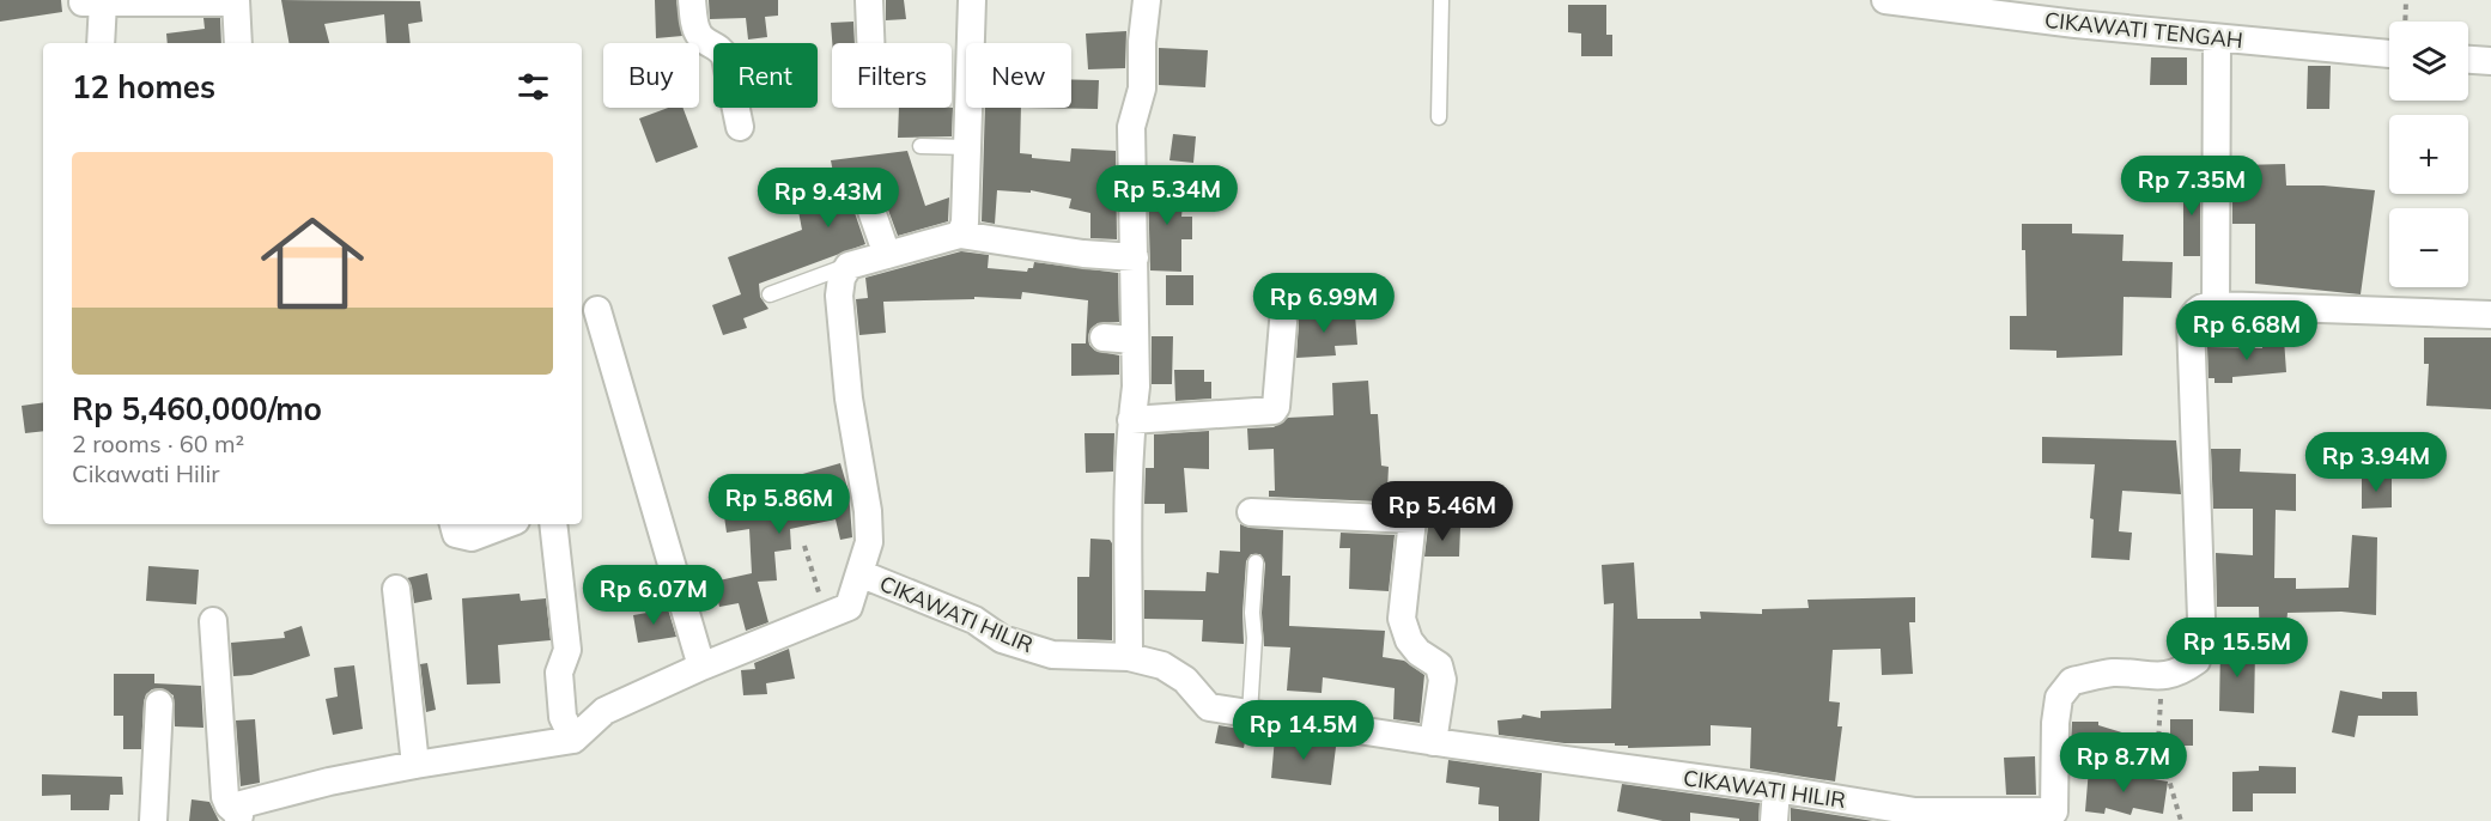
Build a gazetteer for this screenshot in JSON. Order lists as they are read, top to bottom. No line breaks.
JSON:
{"streets":{"street":["CIKAWATI TENGAH","CIKAWATI HILIR"]},"page":{"map_buttons":["+","−"],"chip":["Buy","Rent","Filters","New"],"heading":"12 homes","list":[{"name":"Rp 5,460,000/mo","note":"2 rooms · 60 m² · Cikawati Hilir"}],"price":["Rp 7.35M","Rp 5.34M","Rp 9.43M","Rp 6.99M","Rp 6.68M","Rp 3.94M","Rp 5.86M","Rp 5.46M","Rp 6.07M","Rp 15.5M","Rp 14.5M","Rp 8.7M"]}}
